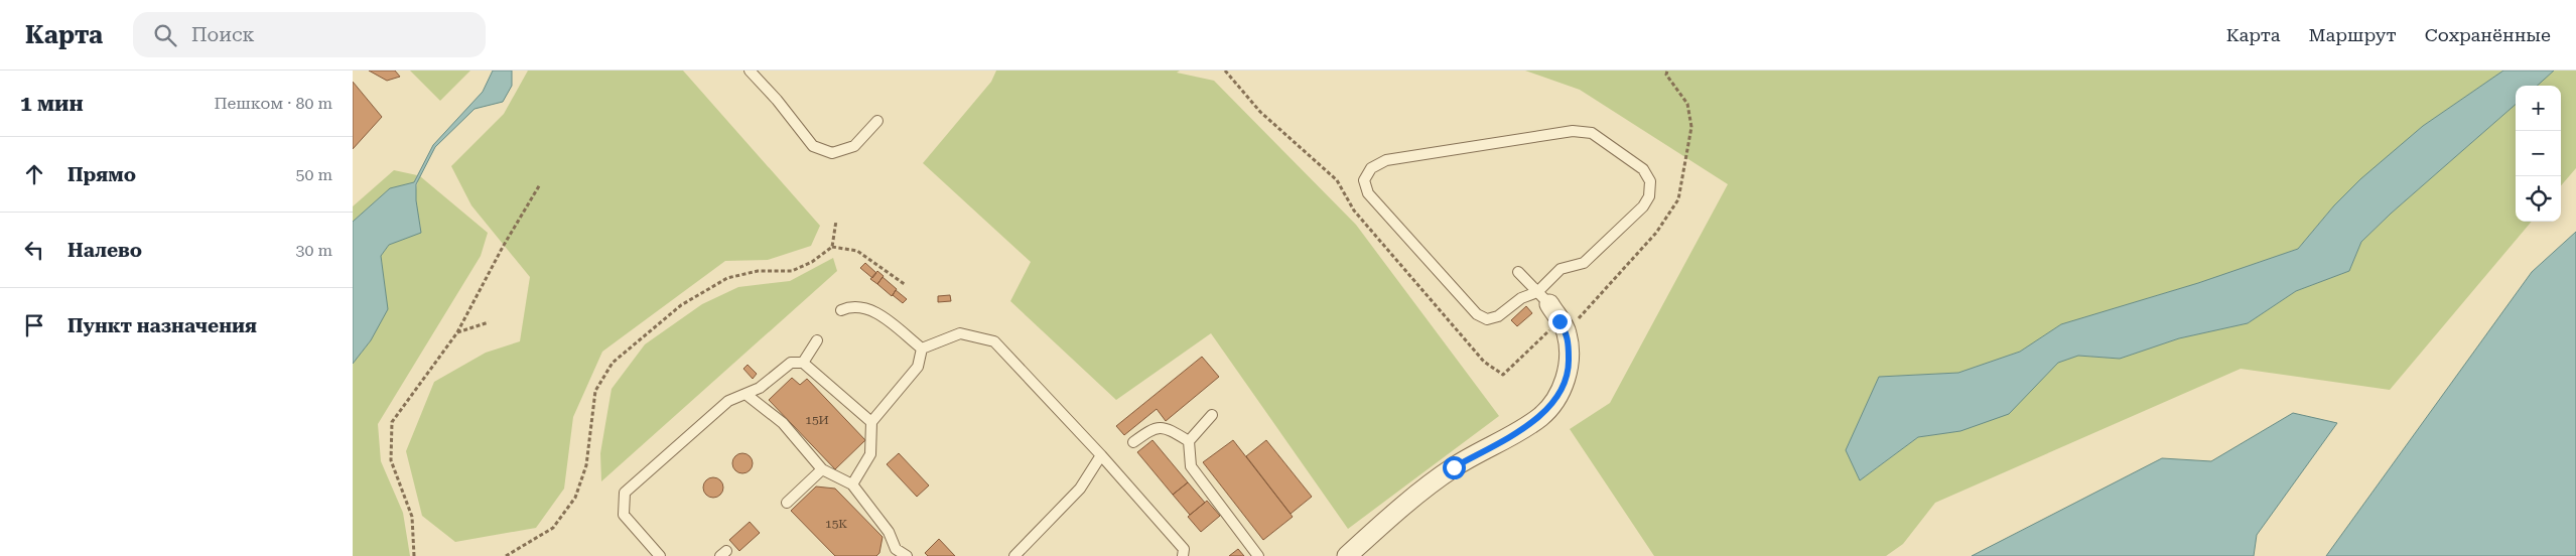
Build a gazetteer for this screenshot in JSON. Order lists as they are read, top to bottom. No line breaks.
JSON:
{"house_numbers":["15И","15К"],"page":{"header":"Карта","search":"Поиск","nav":["Карта","Маршрут","Сохранённые"],"heading":["1 мин","Пешком · 80 m"],"map_buttons":["+","−"],"list":[["Прямо","50 m"],["Налево","30 m"],"Пункт назначения"]}}
